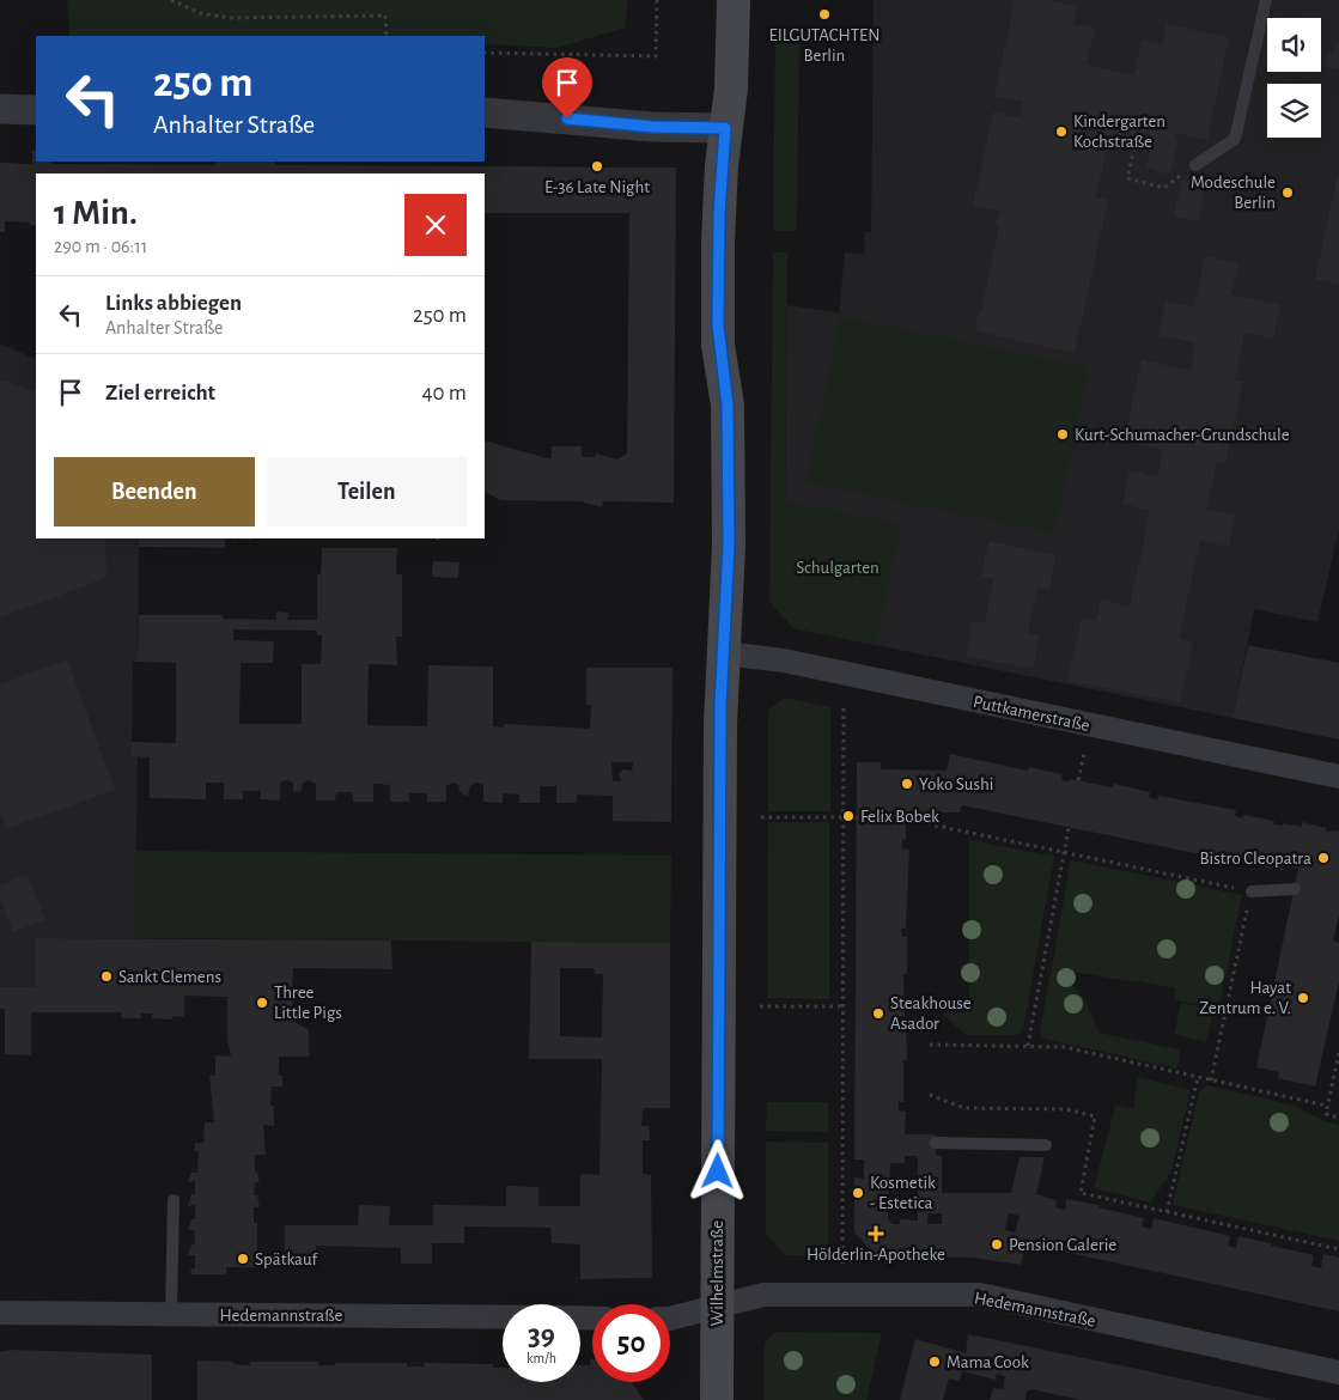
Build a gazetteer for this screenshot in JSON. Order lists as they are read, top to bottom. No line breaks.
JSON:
{"streets":{"main road":["Wilhelmstraße"],"street":["Puttkamerstraße","Hedemannstraße"]},"crossings":[["Puttkamerstraße","Wilhelmstraße"],["Wilhelmstraße","Hedemannstraße"]],"parks":["Schulgarten"],"places":{"other":["EILGUTACHTEN Berlin","Kindergarten Kochstraße","E-36 Late Night","Modeschule Berlin","Kurt-Schumacher-Grundschule","Yoko Sushi","Felix Bobek","Bistro Cleopatra","Sankt Clemens","Hayat Zentrum e. V.","Three Little Pigs","Steakhouse Asador","Kosmetik - Estetica","Pension Galerie","Spätkauf","Mama Cook"],"health":["Hölderlin-Apotheke"]},"page":{"turn":["250 m","Anhalter Straße"],"heading":["1 Min.","290 m · 06:11"],"list":[{"name":"Links abbiegen","note":"Anhalter Straße","value":"250 m"},{"name":"Ziel erreicht","value":"40 m"}],"buttons":["Beenden","Teilen"],"speed":"39 km/h","limit":"50"}}
